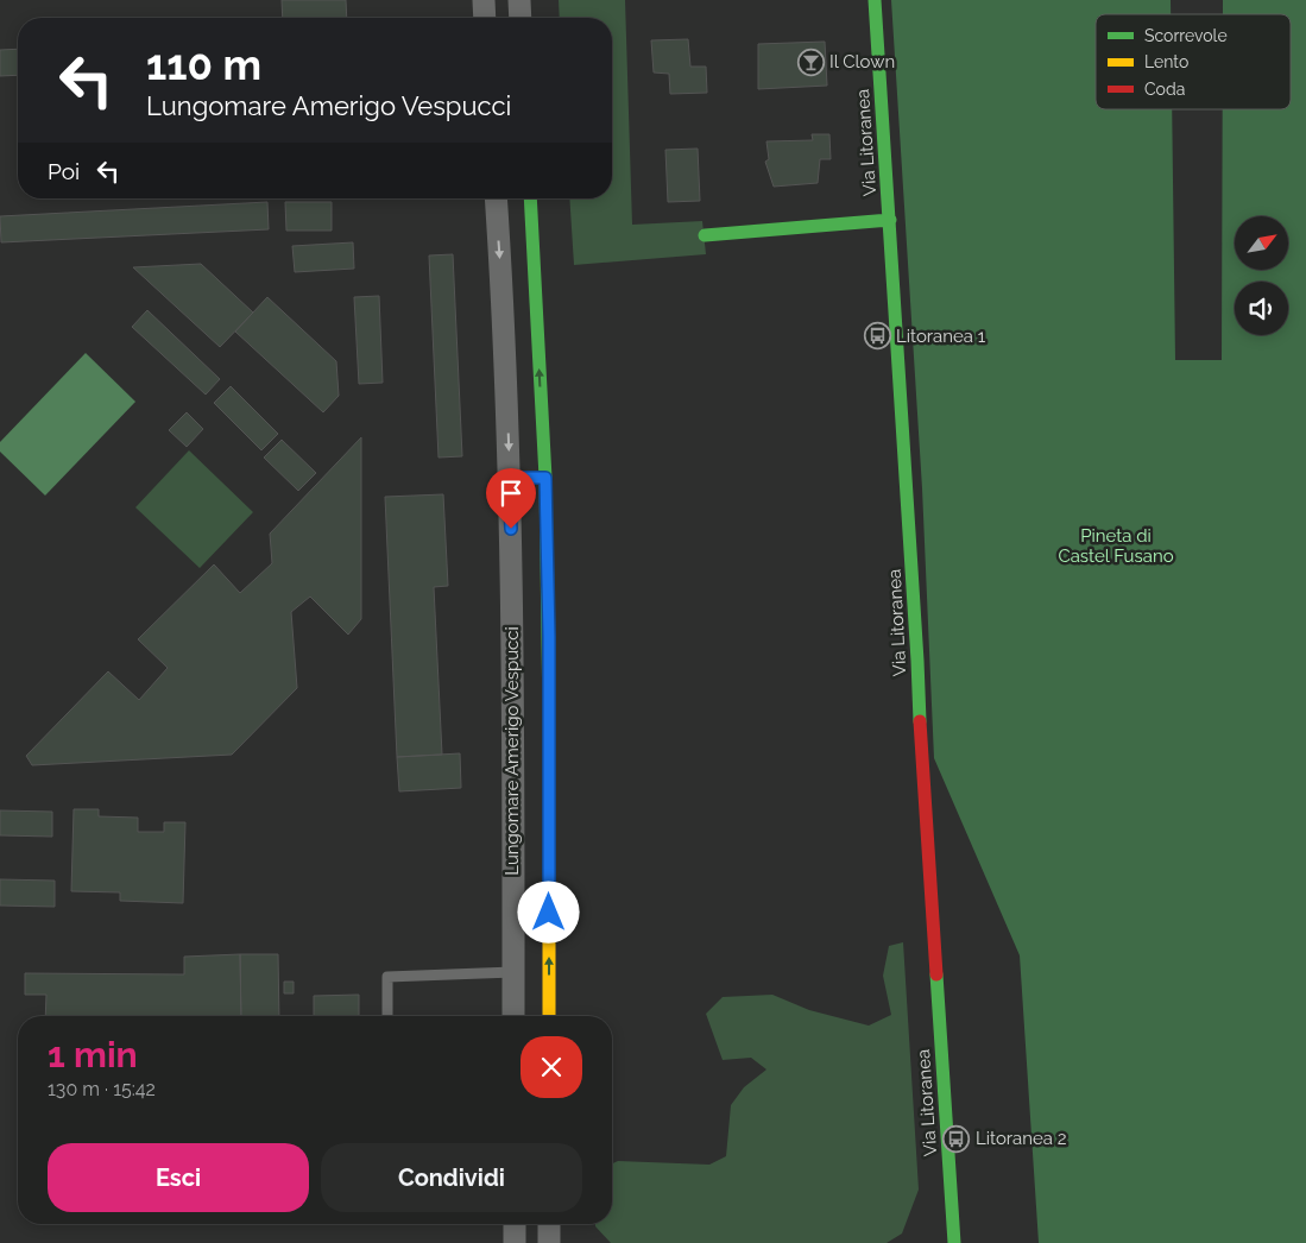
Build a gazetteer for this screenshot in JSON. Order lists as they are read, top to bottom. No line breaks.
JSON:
{"streets":{"main road":["Via Litoranea","Lungomare Amerigo Vespucci"]},"parks":["Pineta di Castel Fusano"],"places":{"bar":["Il Clown"],"bus stop":["Litoranea 1","Litoranea 2"]},"legend":["Scorrevole","Lento","Coda"],"north":"top right","page":{"turn":["110 m","Lungomare Amerigo Vespucci"],"then":"Poi","heading":["1 min","130 m · 15:42"],"buttons":["Esci","Condividi"]}}
